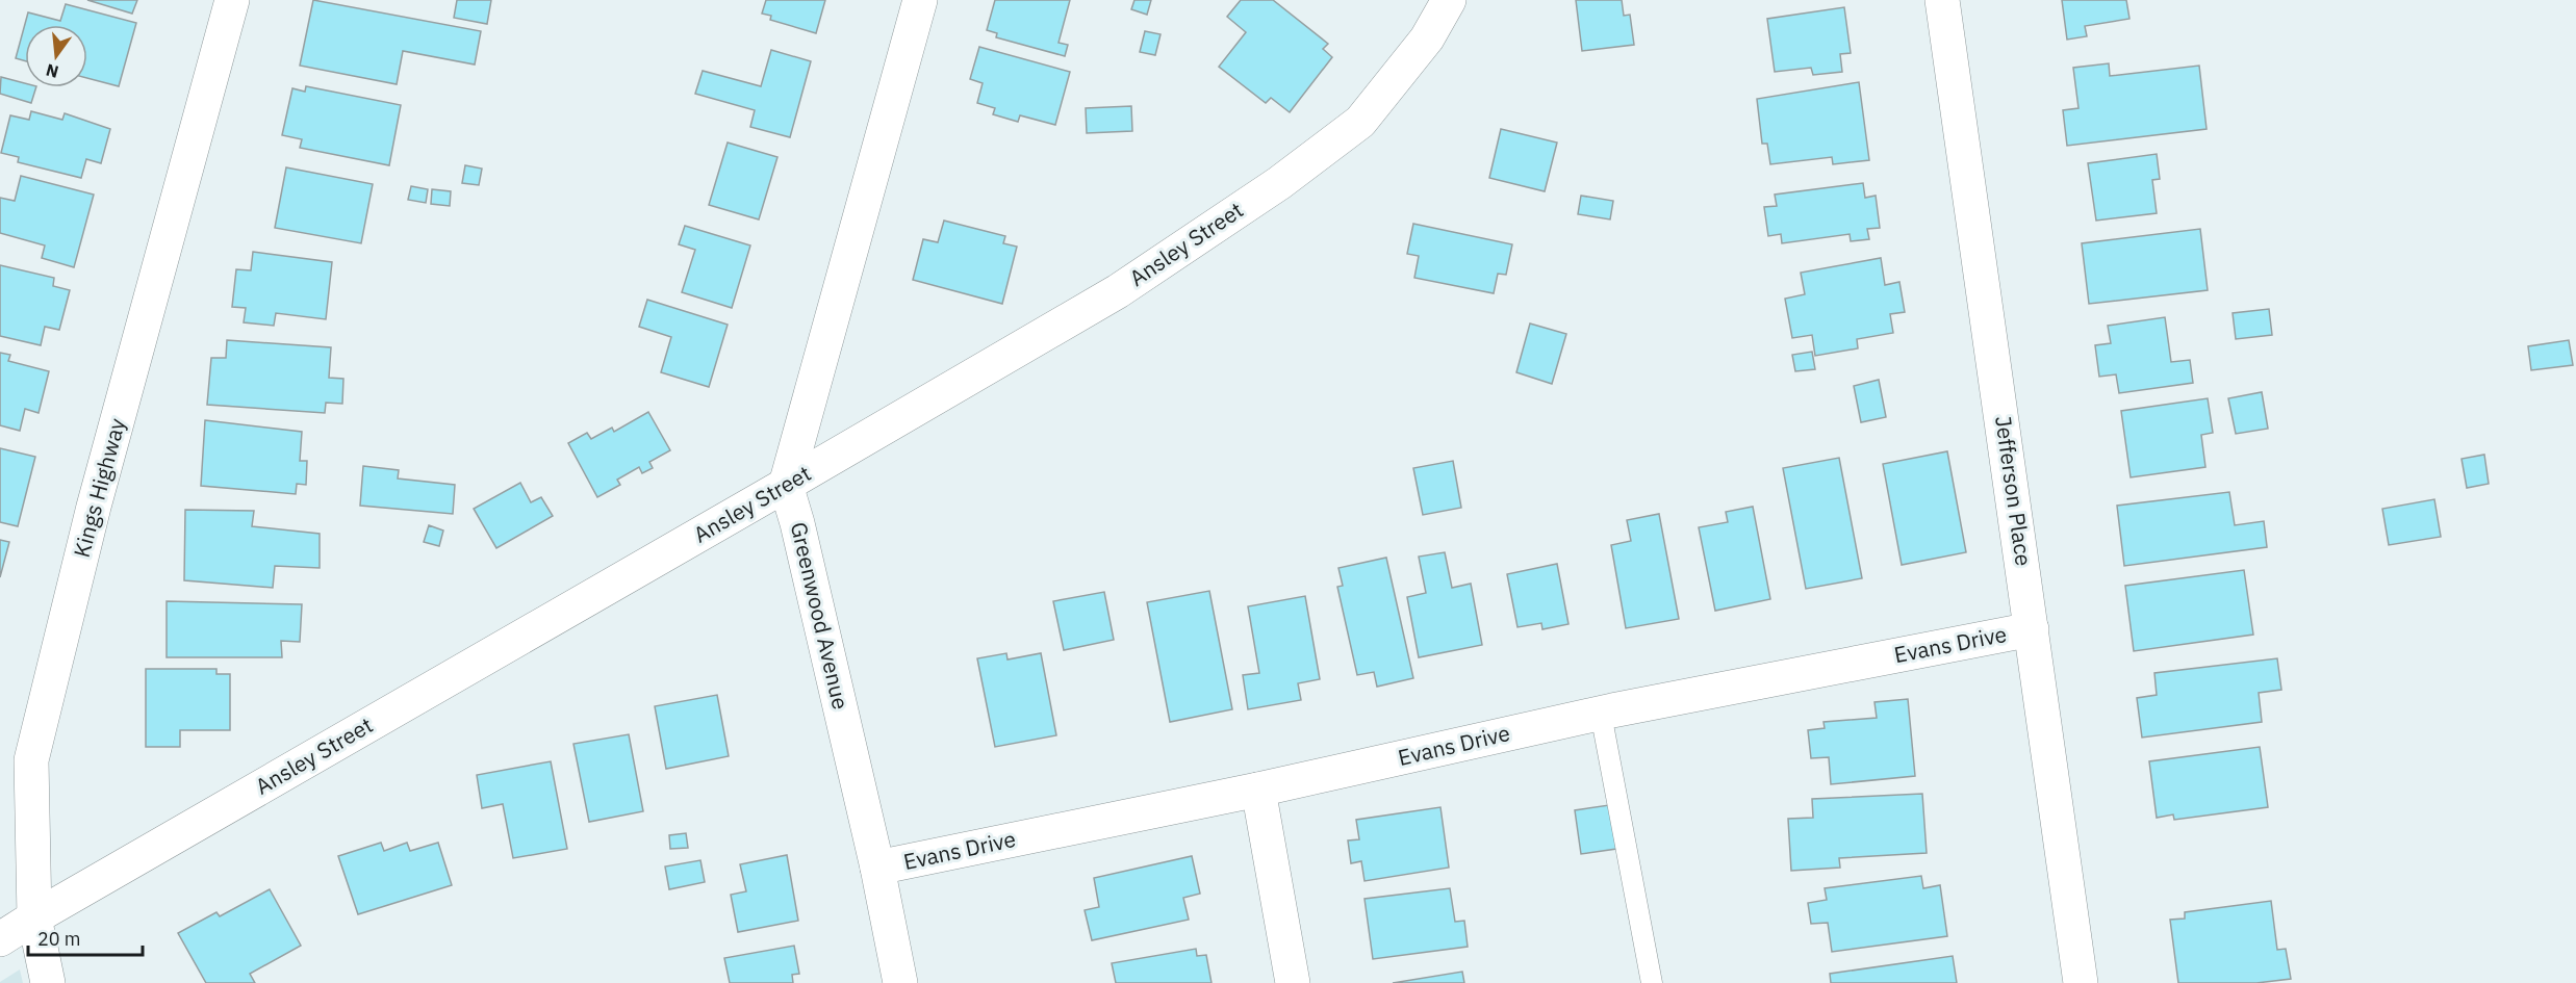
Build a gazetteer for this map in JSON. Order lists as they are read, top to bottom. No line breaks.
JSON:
{"streets":{"street":["Ansley Street","Kings Highway","Jefferson Place","Greenwood Avenue","Evans Drive"]},"crossings":[["Ansley Street","Kings Highway"],["Ansley Street","Greenwood Avenue"],["Jefferson Place","Evans Drive"],["Greenwood Avenue","Evans Drive"]],"scale_bar":"20 m","north":"bottom"}
